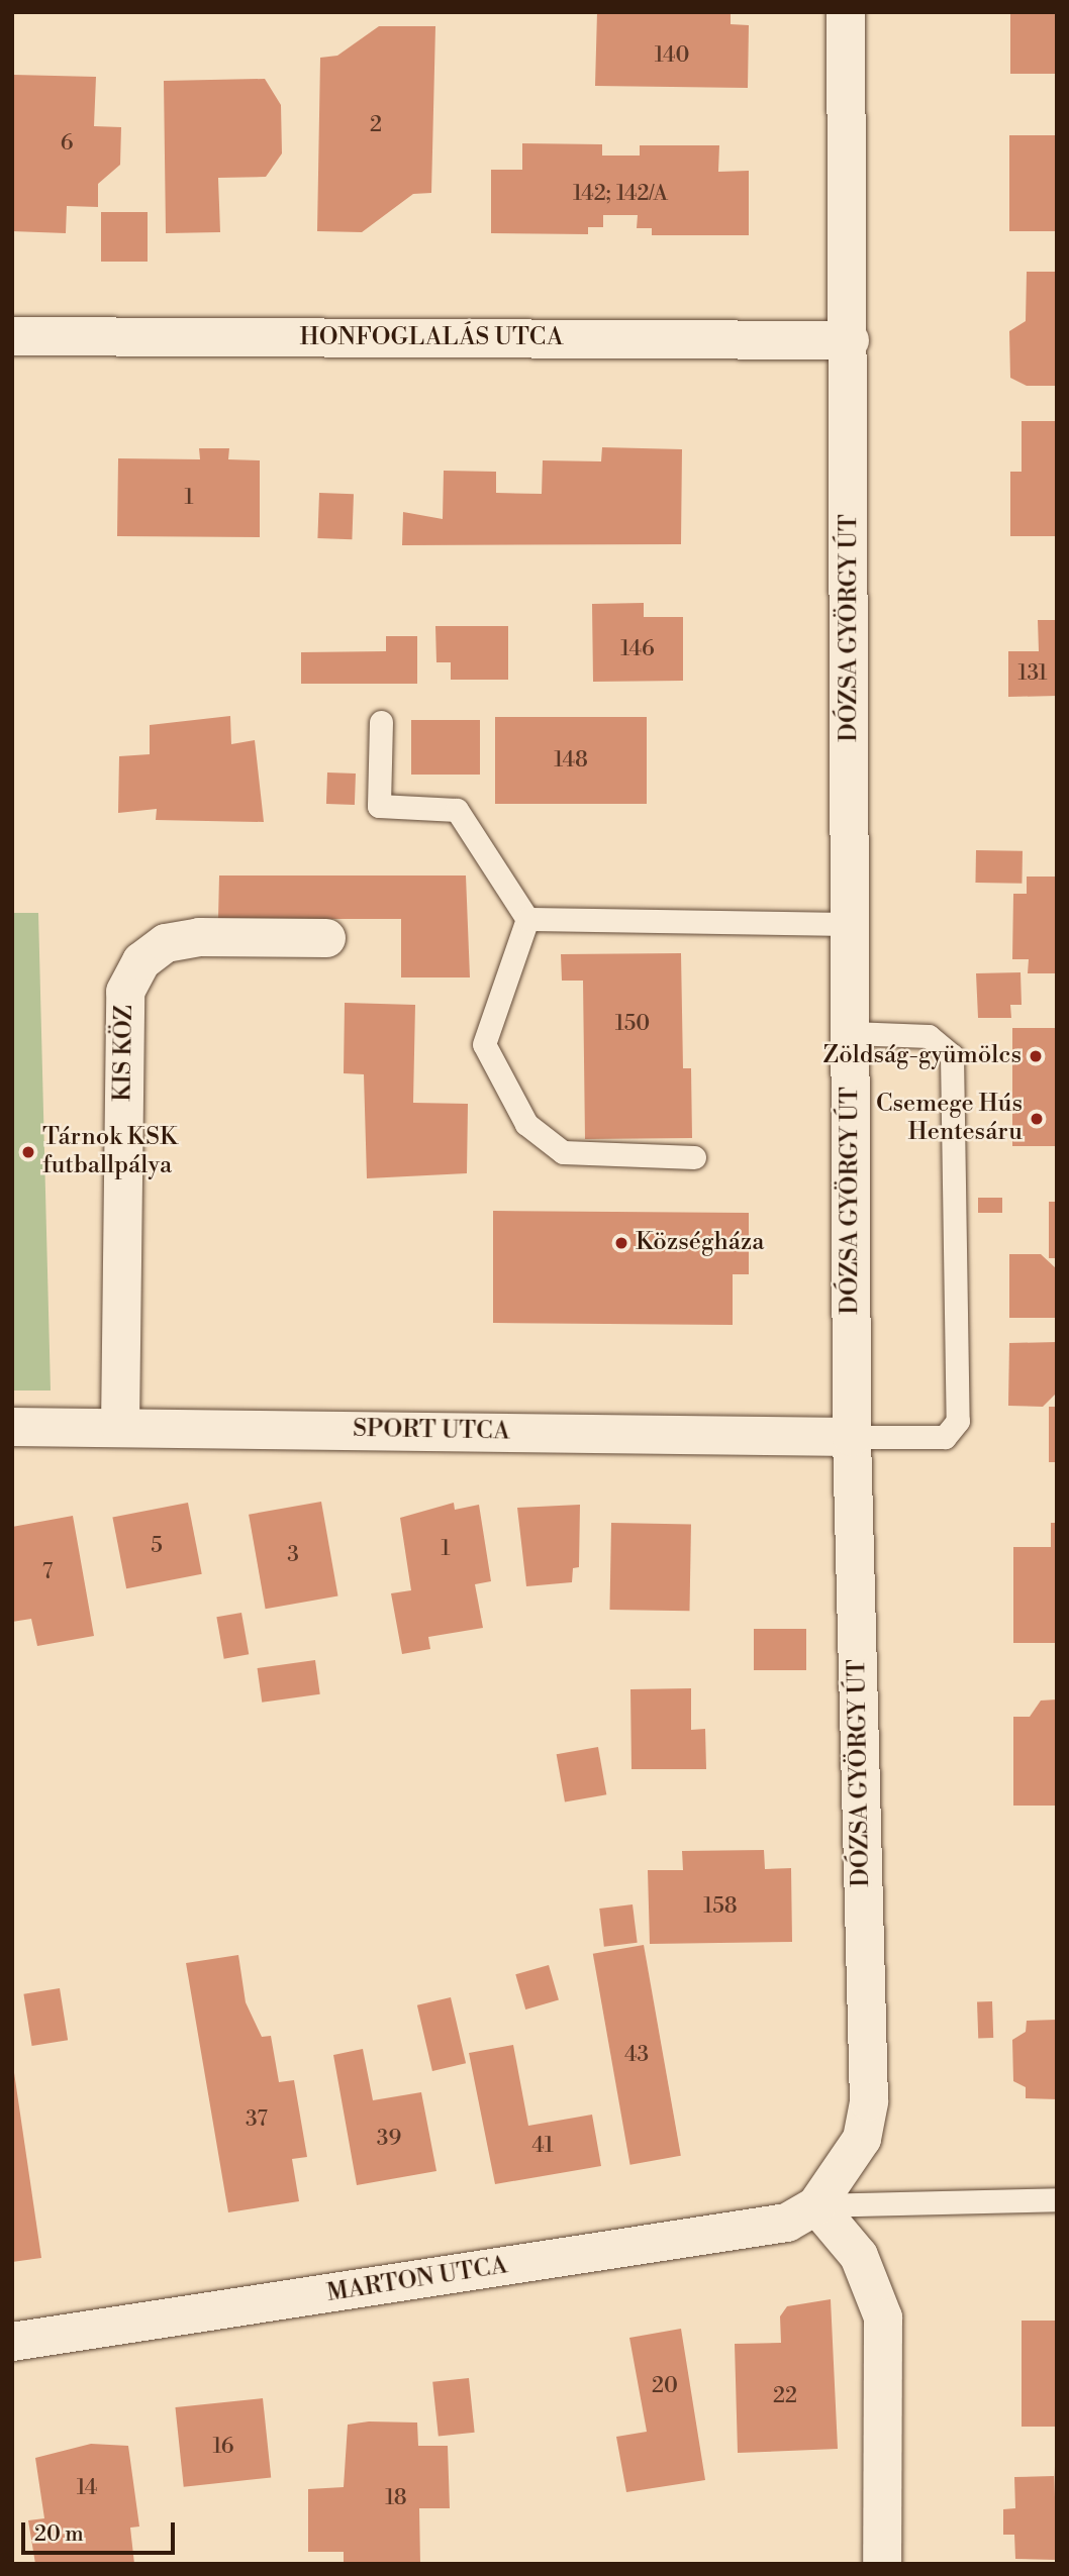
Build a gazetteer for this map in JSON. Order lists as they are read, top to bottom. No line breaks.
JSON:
{"streets":{"street":["HONFOGLALÁS UTCA","DÓZSA GYÖRGY ÚT","KIS KÖZ","SPORT UTCA","MARTON UTCA"]},"crossings":[["HONFOGLALÁS UTCA","DÓZSA GYÖRGY ÚT"],["DÓZSA GYÖRGY ÚT","SPORT UTCA"],["DÓZSA GYÖRGY ÚT","MARTON UTCA"],["KIS KÖZ","SPORT UTCA"]],"places":["Zöldság-gyümölcs","Csemege Hús Hentesáru","Tárnok KSK futballpálya","Községháza"],"house_numbers":["140","2","6","142; 142/A","1","146","131","148","150","5","1","3","7","158","43","37","39","41","20","22","16","14","18"],"scale_bar":"20 m"}
